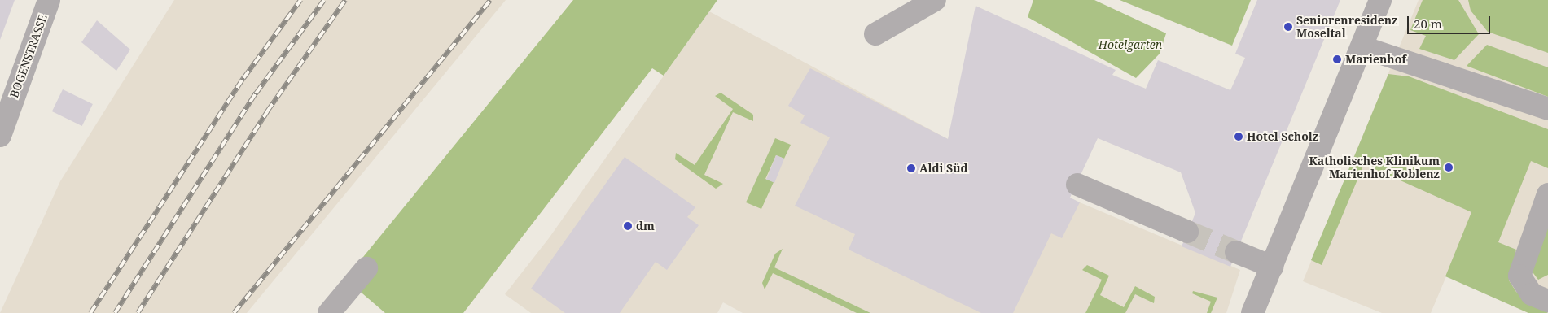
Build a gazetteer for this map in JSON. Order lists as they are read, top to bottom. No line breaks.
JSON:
{"streets":{"street":["BOGENSTRASSE"]},"parks":["Hotelgarten"],"places":["Seniorenresidenz Moseltal","Marienhof","Hotel Scholz","Katholisches Klinikum Marienhof Koblenz","Aldi Süd","dm"],"scale_bar":"20 m"}
